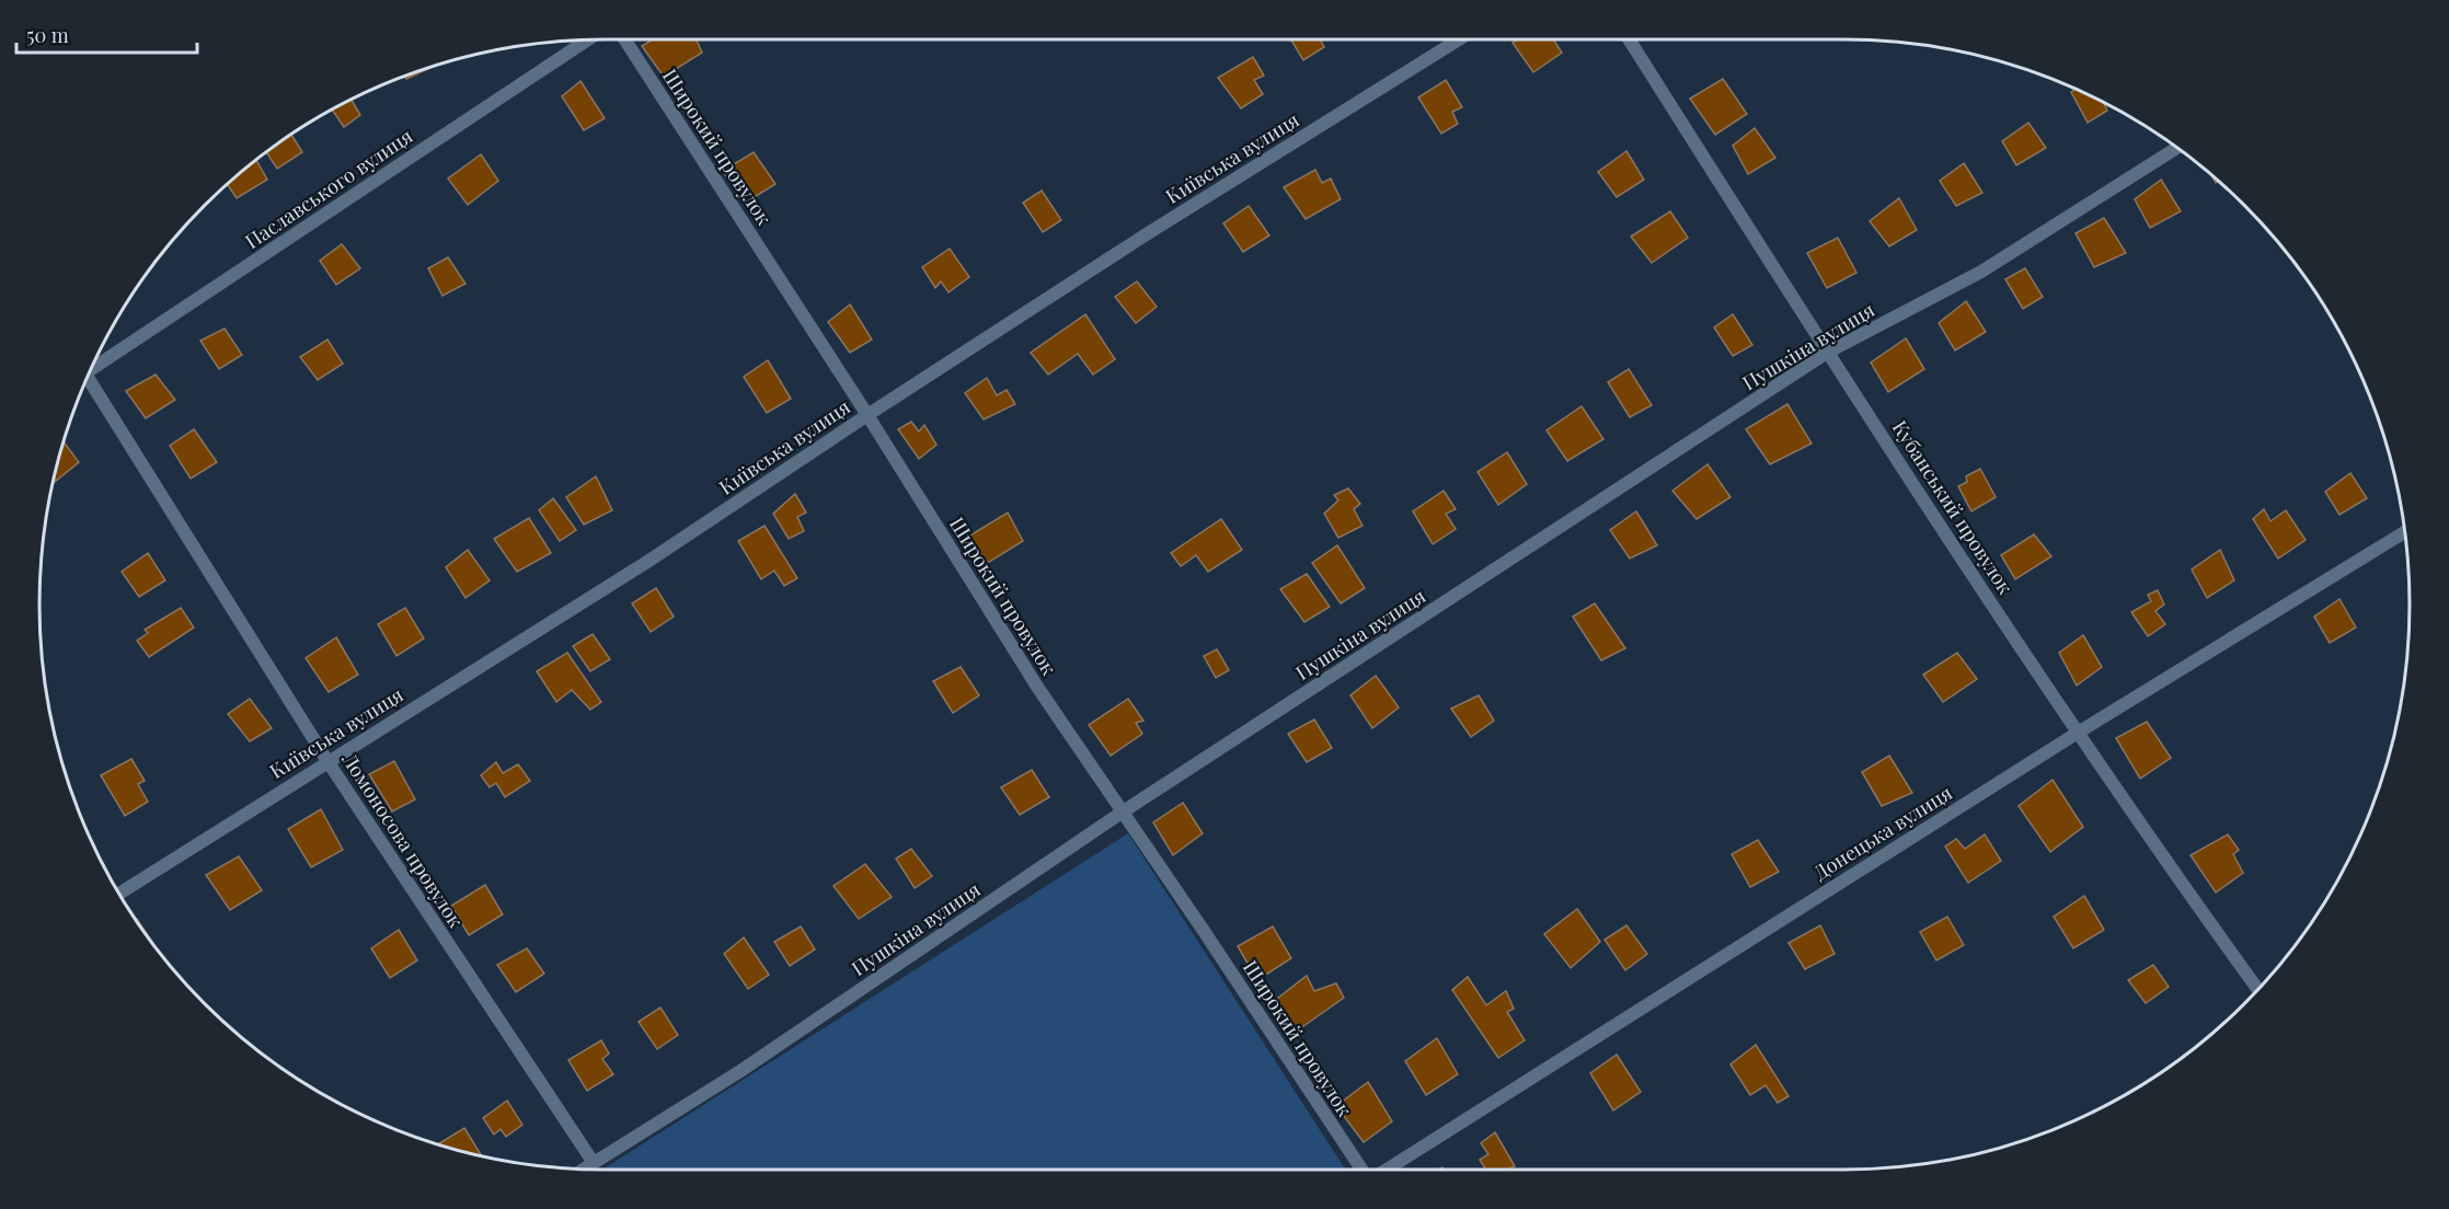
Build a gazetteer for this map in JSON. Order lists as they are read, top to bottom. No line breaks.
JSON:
{"streets":{"street":["Широкий провулок","Київська вулиця","Паславського вулиця","Пушкіна вулиця","Кубанський провулок","Донецька вулиця","Ломоносова провулок"]},"crossings":[["Широкий провулок","Київська вулиця"],["Широкий провулок","Пушкіна вулиця"],["Київська вулиця","Ломоносова провулок"],["Пушкіна вулиця","Кубанський провулок"],["Пушкіна вулиця","Ломоносова провулок"],["Кубанський провулок","Донецька вулиця"]],"scale_bar":"50 m"}
